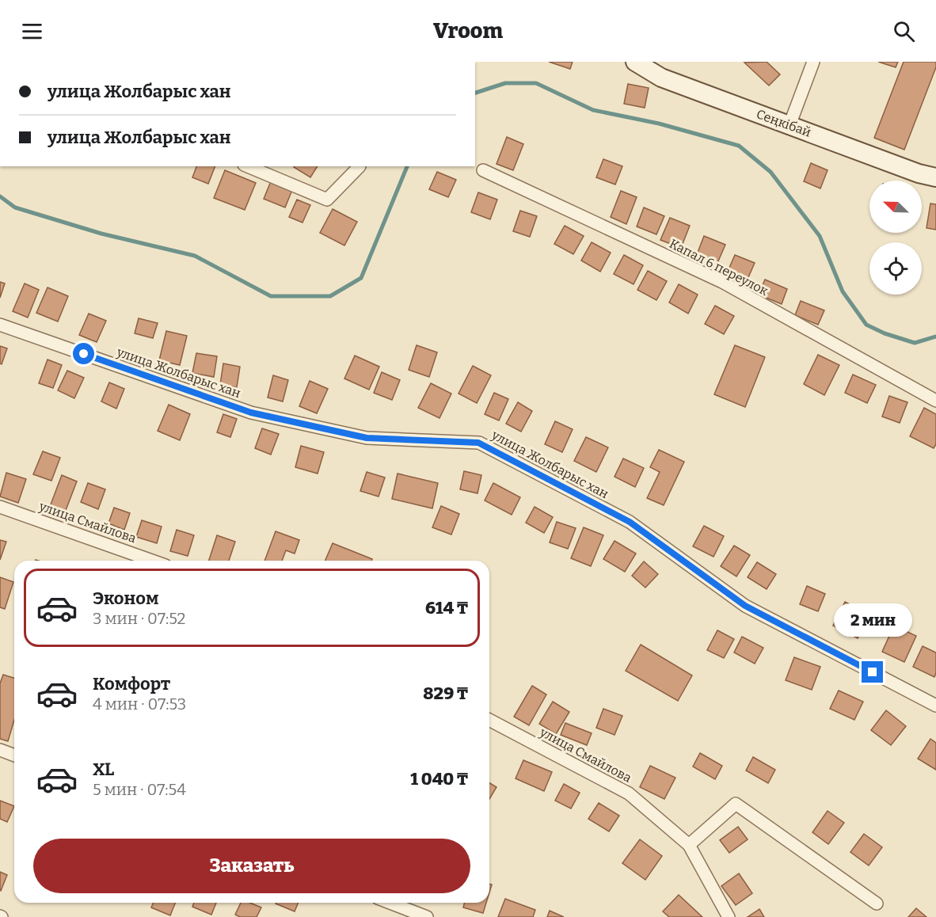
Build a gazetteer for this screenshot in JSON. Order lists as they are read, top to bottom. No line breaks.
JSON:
{"streets":{"street":["Сеңкібай","Капал 6 переулок","улица Жолбарыс хан","улица Смайлова"]},"north":"top left","page":{"header":"Vroom","banner":["улица Жолбарыс хан","улица Жолбарыс хан"],"list":[{"name":"Эконом","note":"3 мин · 07:52","value":"614 ₸"},{"name":"Комфорт","note":"4 мин · 07:53","value":"829 ₸"},{"name":"XL","note":"5 мин · 07:54","value":"1 040 ₸"}],"bubble":"2 мин","buttons":"Заказать"}}
